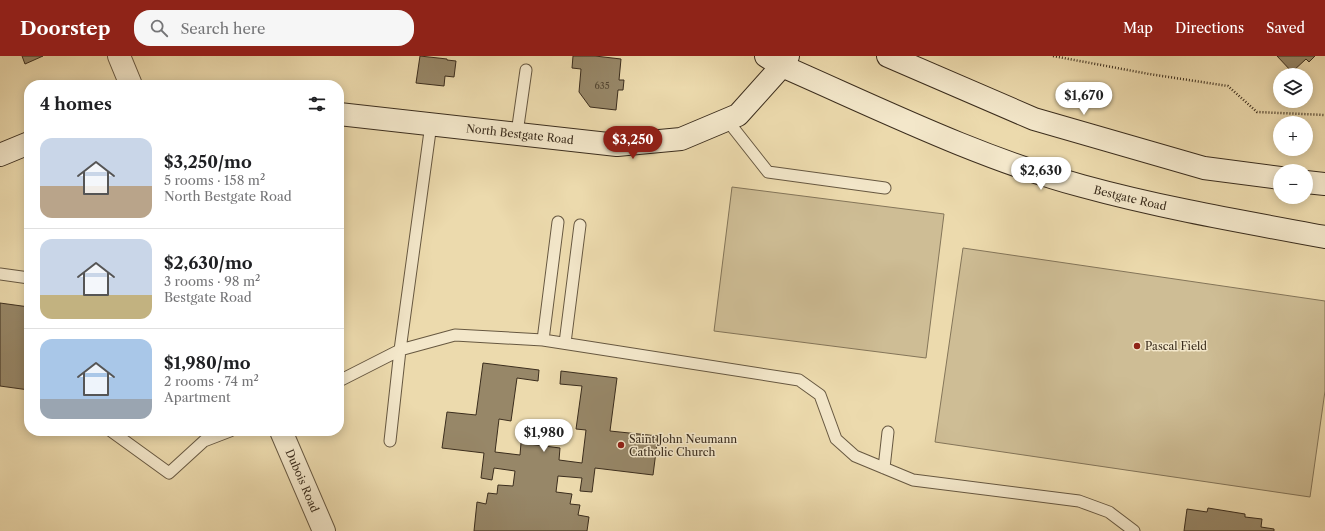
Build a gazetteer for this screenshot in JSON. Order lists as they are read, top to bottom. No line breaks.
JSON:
{"streets":{"main road":["North Bestgate Road","Bestgate Road","Dubois Road"]},"crossings":[["North Bestgate Road","Bestgate Road"]],"places":["Pascal Field","Saint John Neumann Catholic Church"],"house_numbers":["635"],"page":{"header":"Doorstep","search":"Search here","nav":["Map","Directions","Saved"],"map_buttons":["+","−"],"heading":"4 homes","price":["$1,670","$3,250","$2,630","$1,980"],"list":[{"name":"$3,250/mo","note":"5 rooms · 158 m² · North Bestgate Road"},{"name":"$2,630/mo","note":"3 rooms · 98 m² · Bestgate Road"},{"name":"$1,980/mo","note":"2 rooms · 74 m² · Apartment"}]}}
